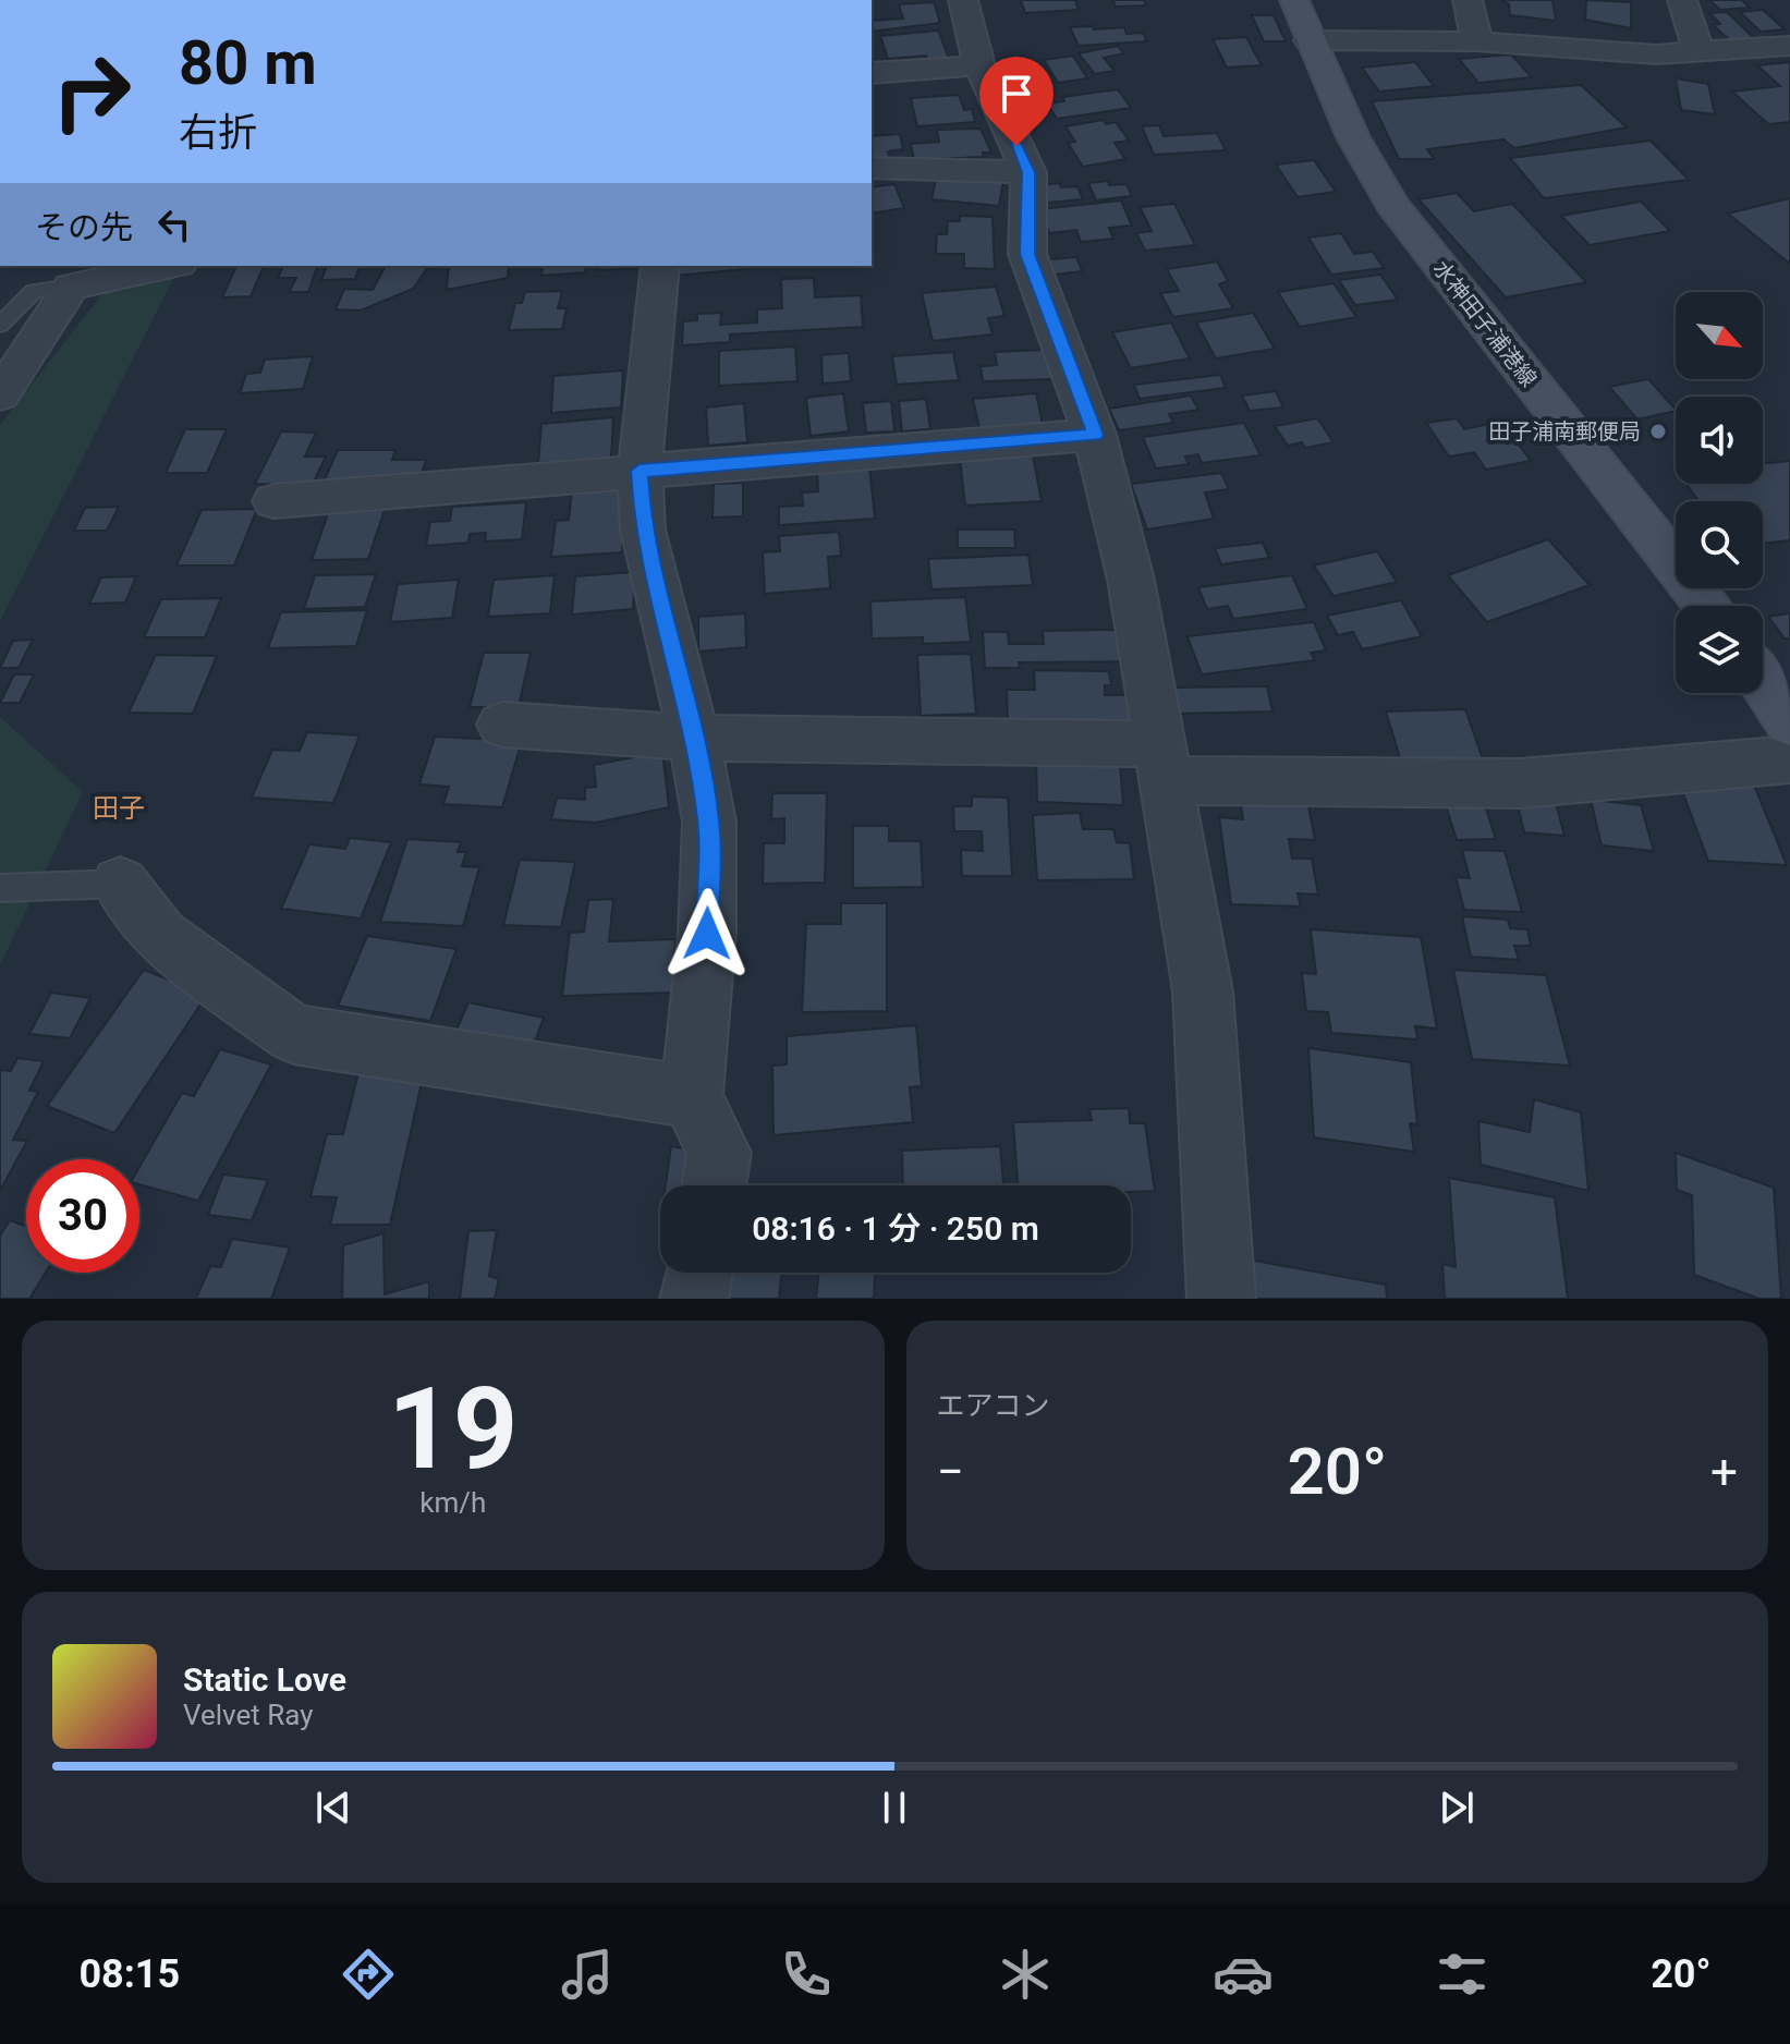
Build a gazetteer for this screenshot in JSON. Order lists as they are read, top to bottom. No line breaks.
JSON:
{"streets":{"main road":["水神田子浦港線"]},"districts":["田子"],"places":["田子浦南郵便局"],"north":"bottom right","page":{"turn":["80 m","右折"],"then":"その先","limit":"30","trip":"08:16 · 1 分 · 250 m","tile":[["19","km/h"],"エアコン"],"heat":["−","20°","+"],"song":["Static Love","Velvet Ray"],"tabs":["08:15","20°"]}}
